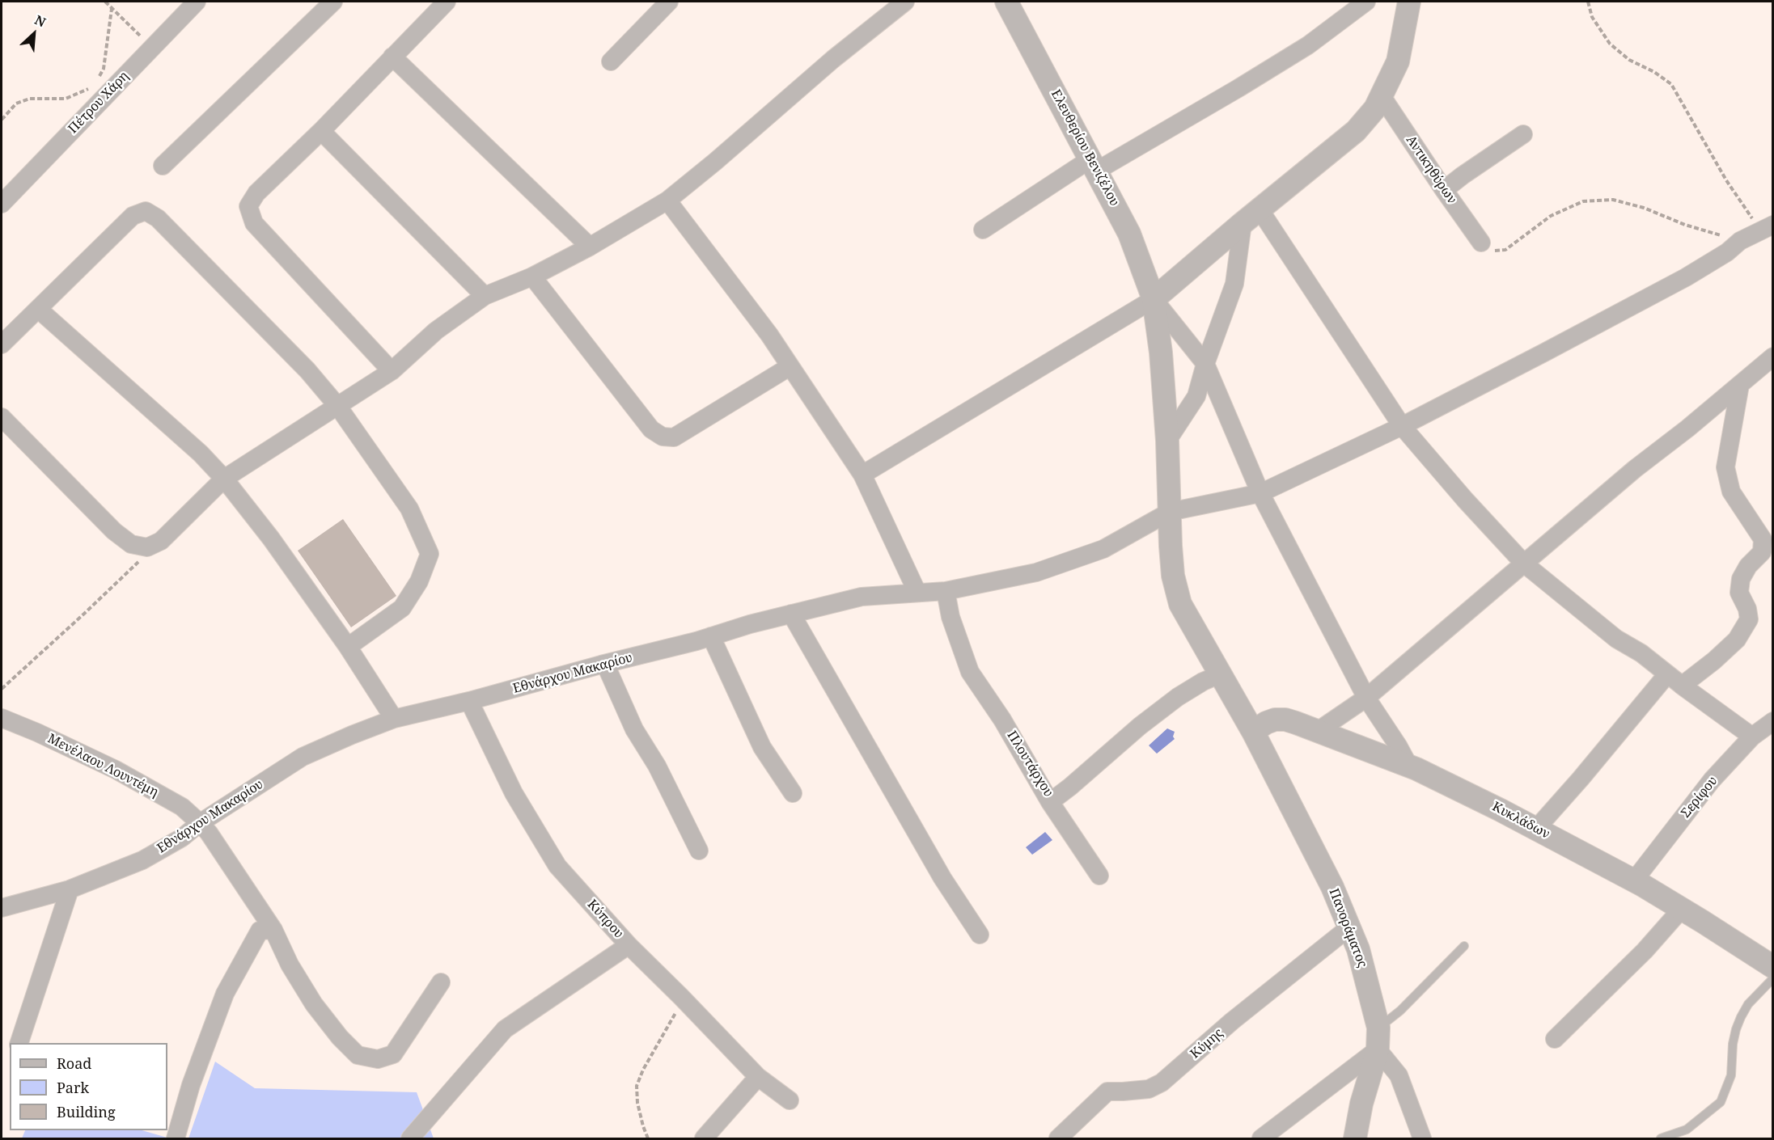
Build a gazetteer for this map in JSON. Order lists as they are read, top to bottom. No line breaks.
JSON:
{"streets":{"street":["Πέτρου Χάρη","Ελευθερίου Βενιζέλου","Αντικηθύρων","Εθνάρχου Μακαρίου","Πλουτάρχου","Μενέλαου Λουντέμη","Σερίφου","Κυκλάδων","Κύπρου","Πανοράματος","Κύμης"]},"crossings":[["Ελευθερίου Βενιζέλου","Εθνάρχου Μακαρίου"],["Ελευθερίου Βενιζέλου","Πανοράματος"],["Εθνάρχου Μακαρίου","Πλουτάρχου"],["Εθνάρχου Μακαρίου","Μενέλαου Λουντέμη"],["Εθνάρχου Μακαρίου","Κύπρου"],["Εθνάρχου Μακαρίου","Πανοράματος"],["Πλουτάρχου","Πανοράματος"],["Σερίφου","Κυκλάδων"],["Κυκλάδων","Πανοράματος"],["Πανοράματος","Κύμης"]],"legend":["Road","Park","Building"],"north":"top right"}
